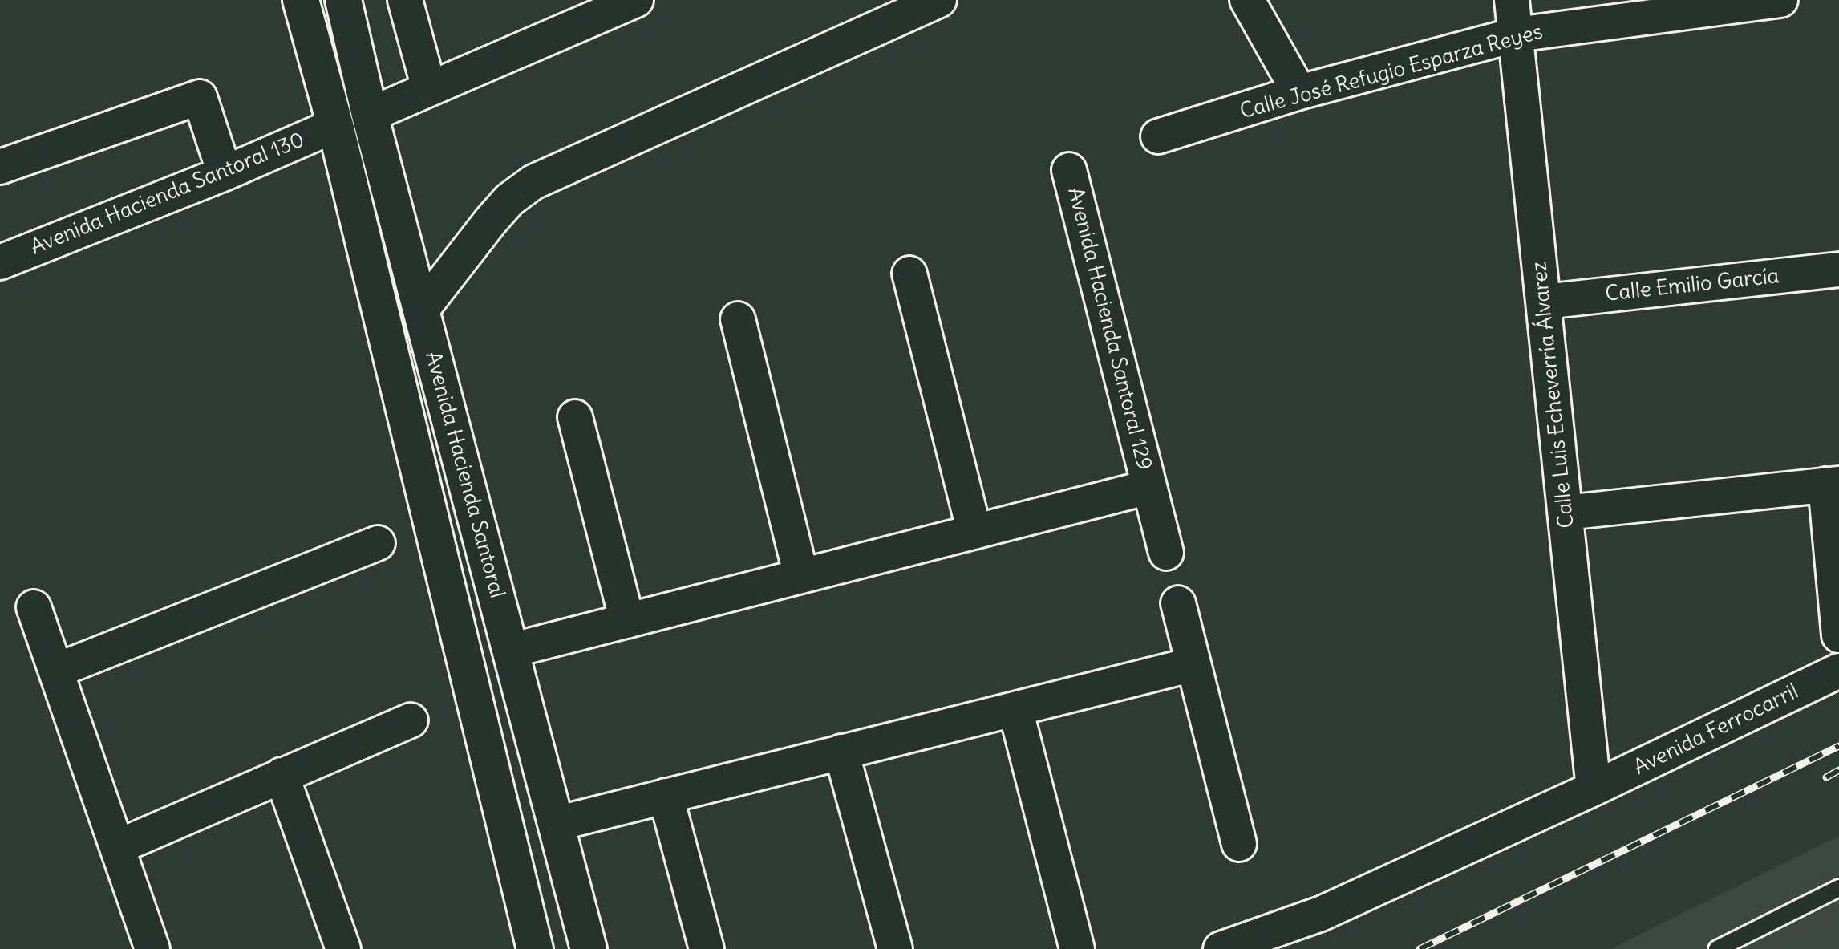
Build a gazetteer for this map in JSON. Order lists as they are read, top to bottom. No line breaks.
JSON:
{"streets":{"street":["Calle José Refugio Esparza Reyes","Avenida Hacienda Santoral 130","Calle Emilio García","Avenida Hacienda Santoral 129","Calle Luis Echeverría Álvarez","Avenida Hacienda Santoral","Avenida Ferrocarril"]},"crossings":[["Calle José Refugio Esparza Reyes","Calle Luis Echeverría Álvarez"],["Avenida Hacienda Santoral 130","Avenida Hacienda Santoral"],["Calle Emilio García","Calle Luis Echeverría Álvarez"],["Avenida Hacienda Santoral 129","Avenida Hacienda Santoral"],["Calle Luis Echeverría Álvarez","Avenida Ferrocarril"]]}
